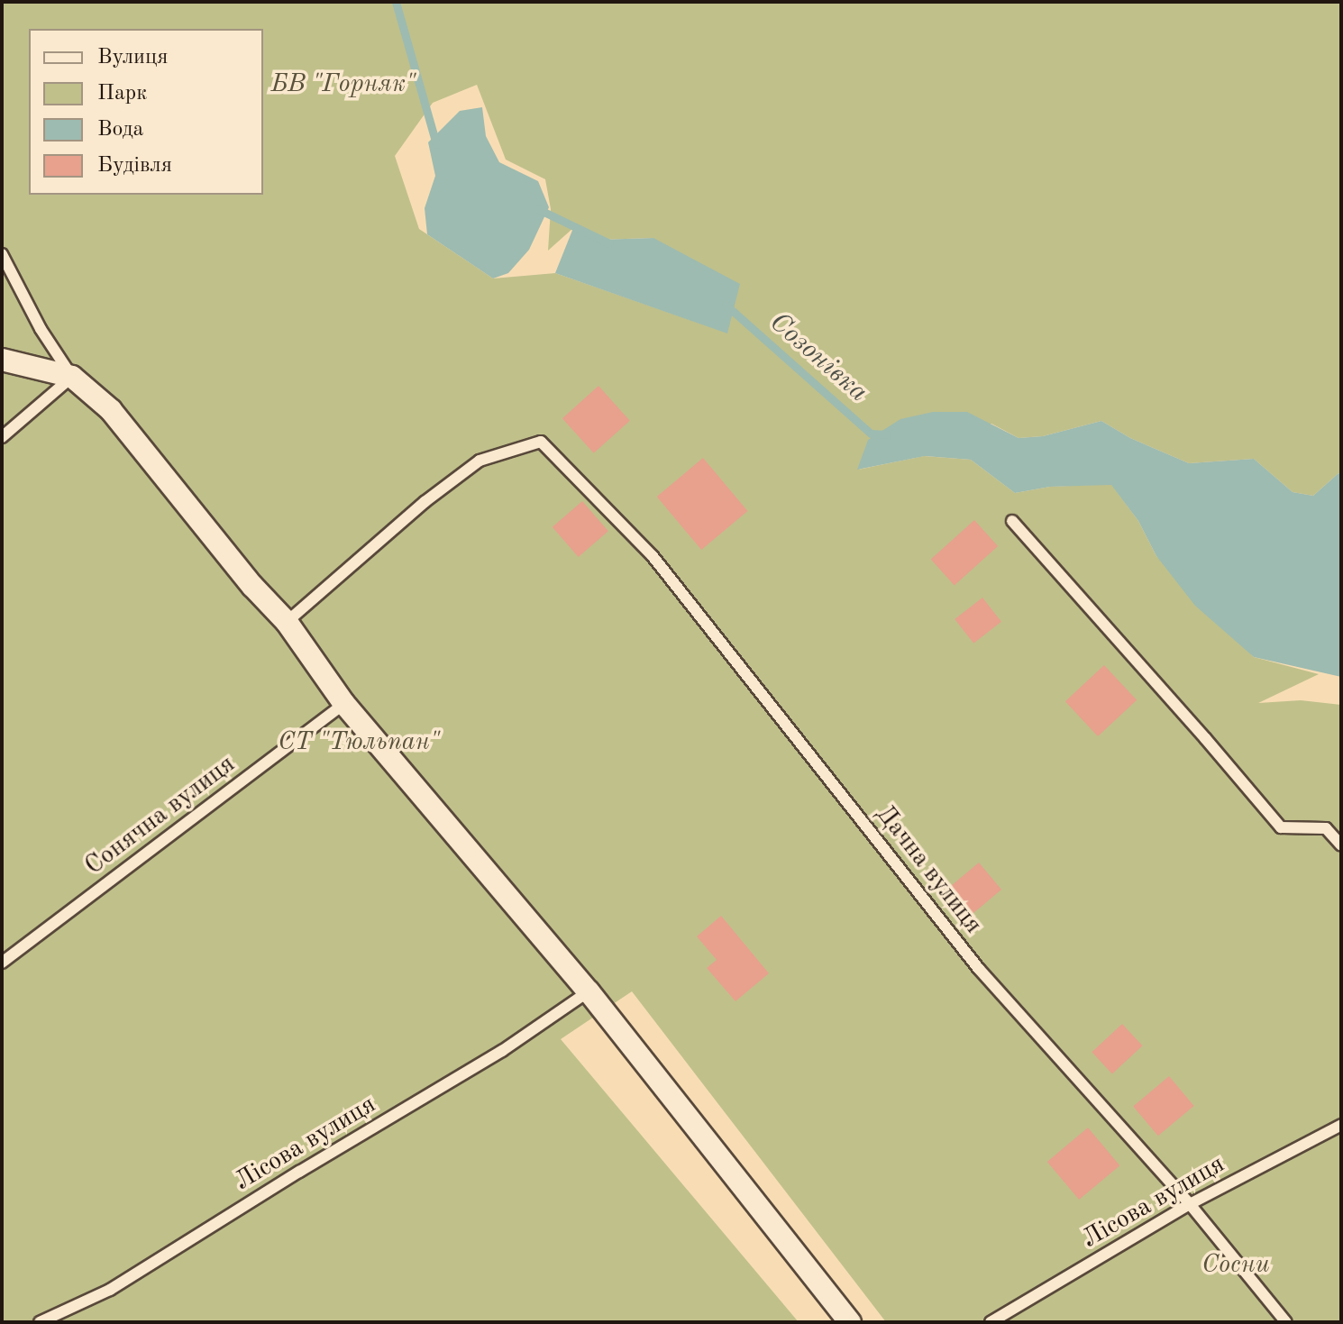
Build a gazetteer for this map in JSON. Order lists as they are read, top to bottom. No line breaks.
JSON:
{"streets":{"lane":["Сонячна вулиця","Дачна вулиця","Лісова вулиця"]},"crossings":[["Дачна вулиця","Лісова вулиця"]],"water":["Созонівка"],"parks":["БВ \"Горняк\"","СТ \"Тюльпан\"","Сосни"],"legend":["Вулиця","Парк","Вода","Будівля"]}
